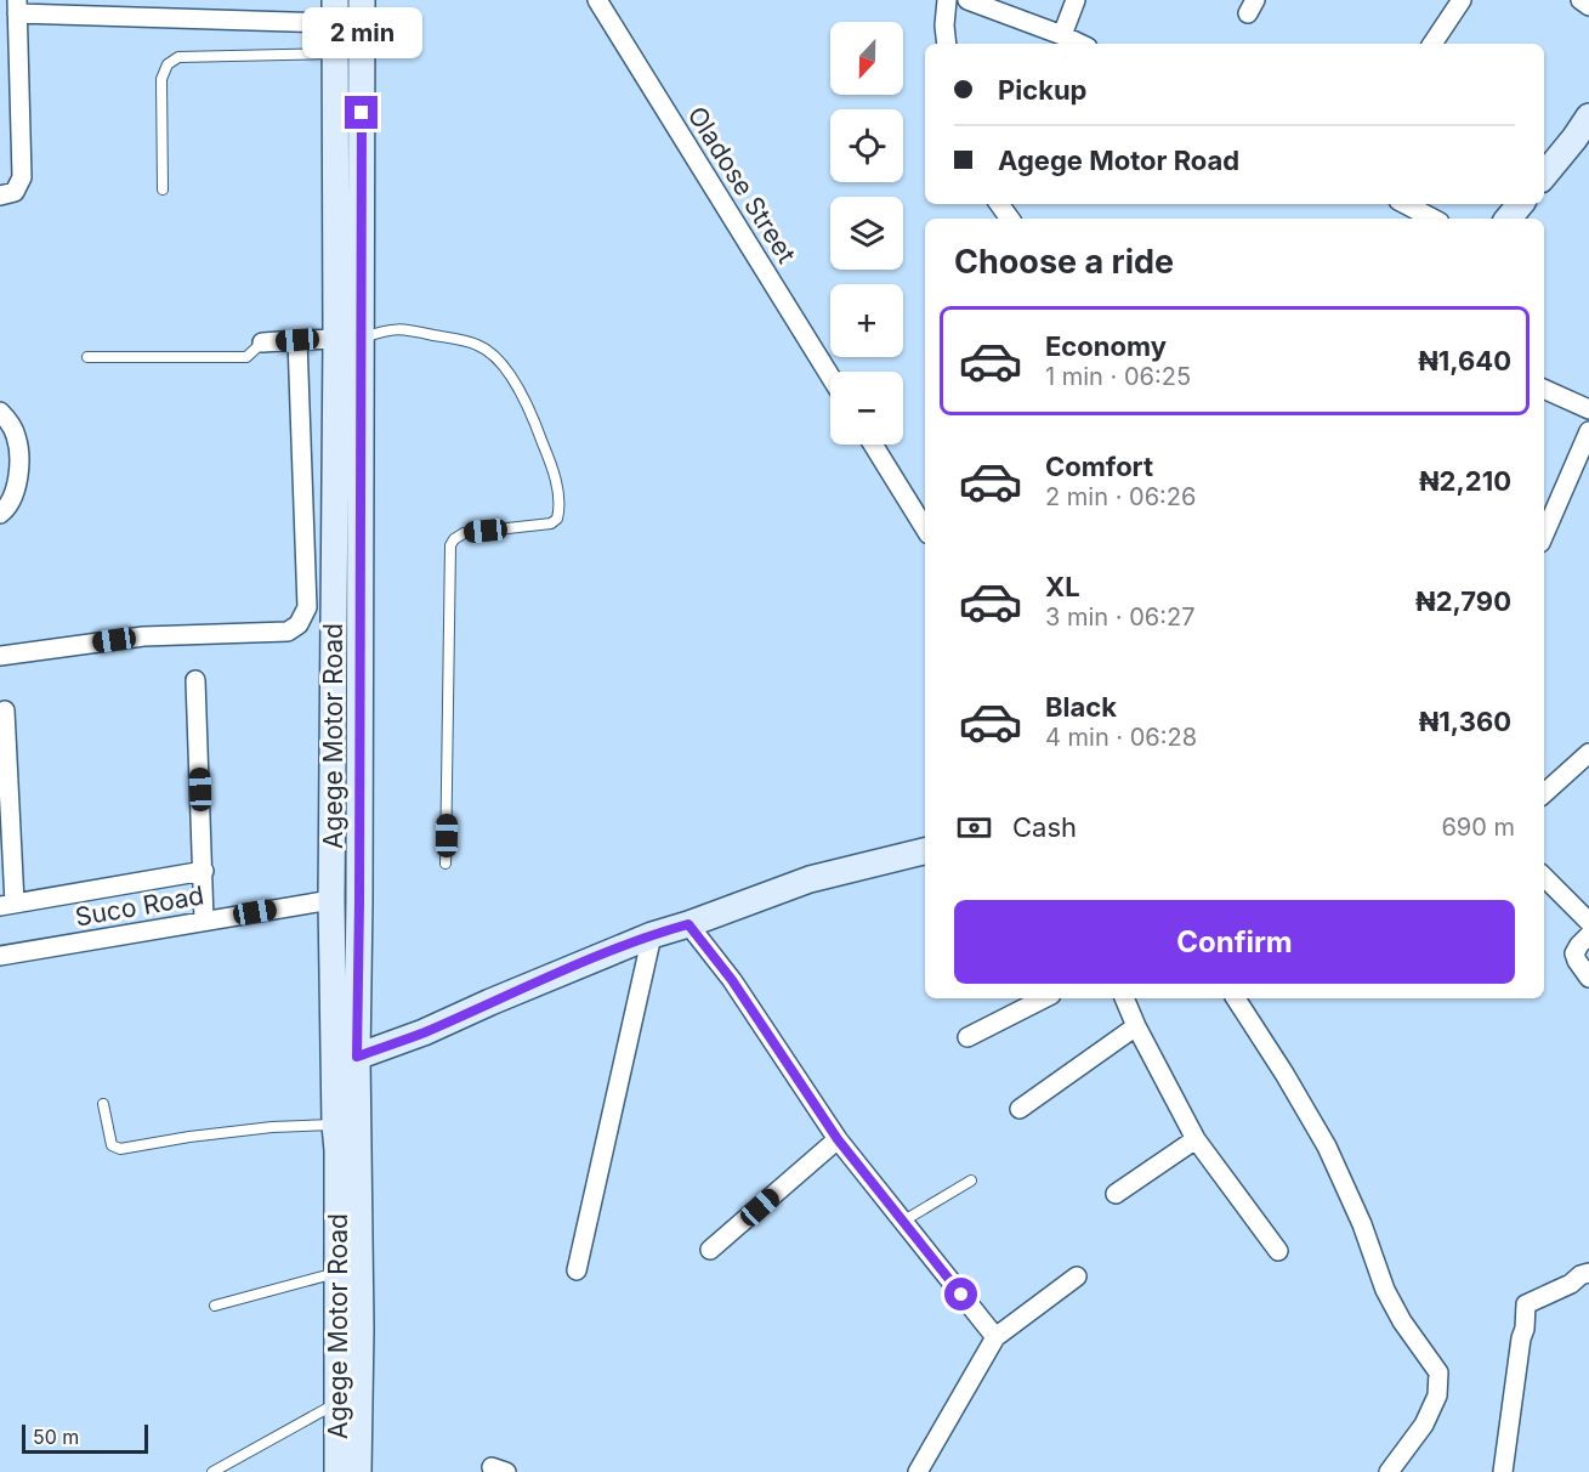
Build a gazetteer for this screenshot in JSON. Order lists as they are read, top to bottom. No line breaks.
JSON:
{"streets":{"main road":["Agege Motor Road"],"street":["Oladose Street","Suco Road"]},"crossings":[["Agege Motor Road","Suco Road"]],"scale_bar":"50 m","north":"bottom","page":{"bubble":"2 min","map_buttons":["+","−"],"banner":["Pickup","Agege Motor Road"],"heading":"Choose a ride","list":[{"name":"Economy","note":"1 min · 06:25","value":"₦1,640"},{"name":"Comfort","note":"2 min · 06:26","value":"₦2,210"},{"name":"XL","note":"3 min · 06:27","value":"₦2,790"},{"name":"Black","note":"4 min · 06:28","value":"₦1,360"}],"pay":["Cash","690 m"],"buttons":"Confirm","scale":"50 m"}}
